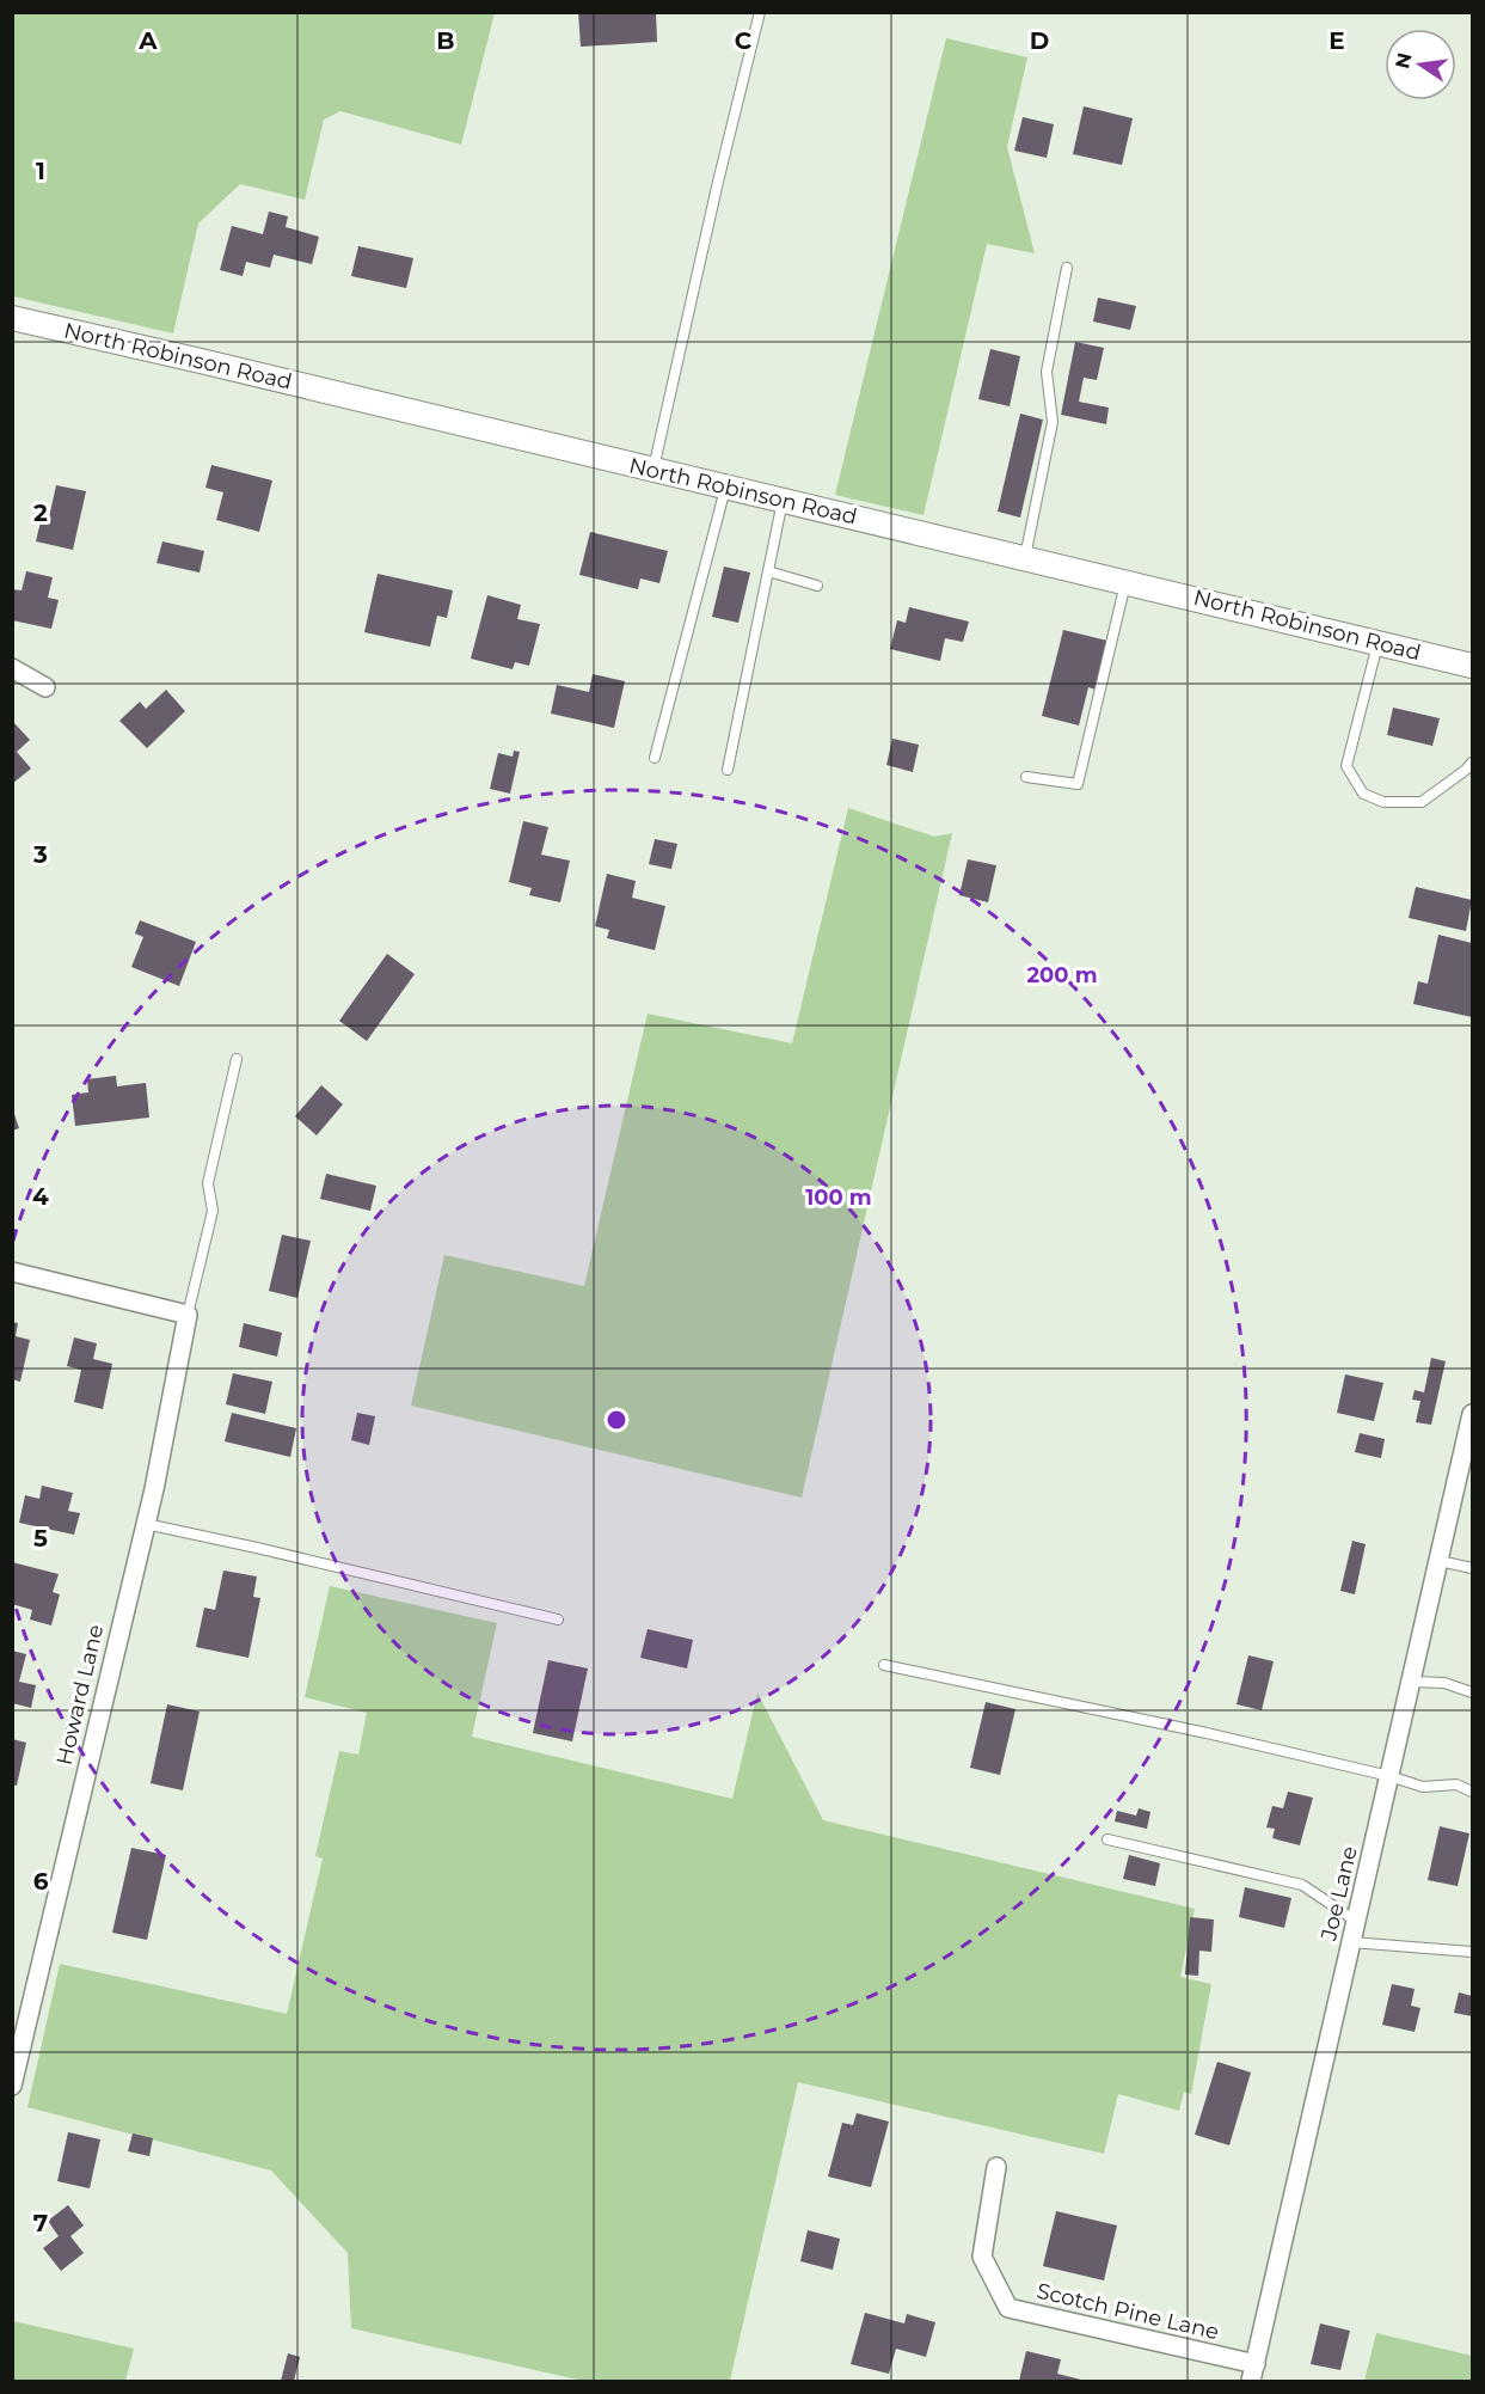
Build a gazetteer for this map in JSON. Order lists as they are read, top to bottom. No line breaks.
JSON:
{"streets":{"street":["North Robinson Road","Howard Lane","Joe Lane","Scotch Pine Lane"]},"crossings":[["Joe Lane","Scotch Pine Lane"]],"north":"left","grid":{"columns":["A","B","C","D","E"],"rows":["1","2","3","4","5","6","7"]},"rings":["200 m","100 m"]}
